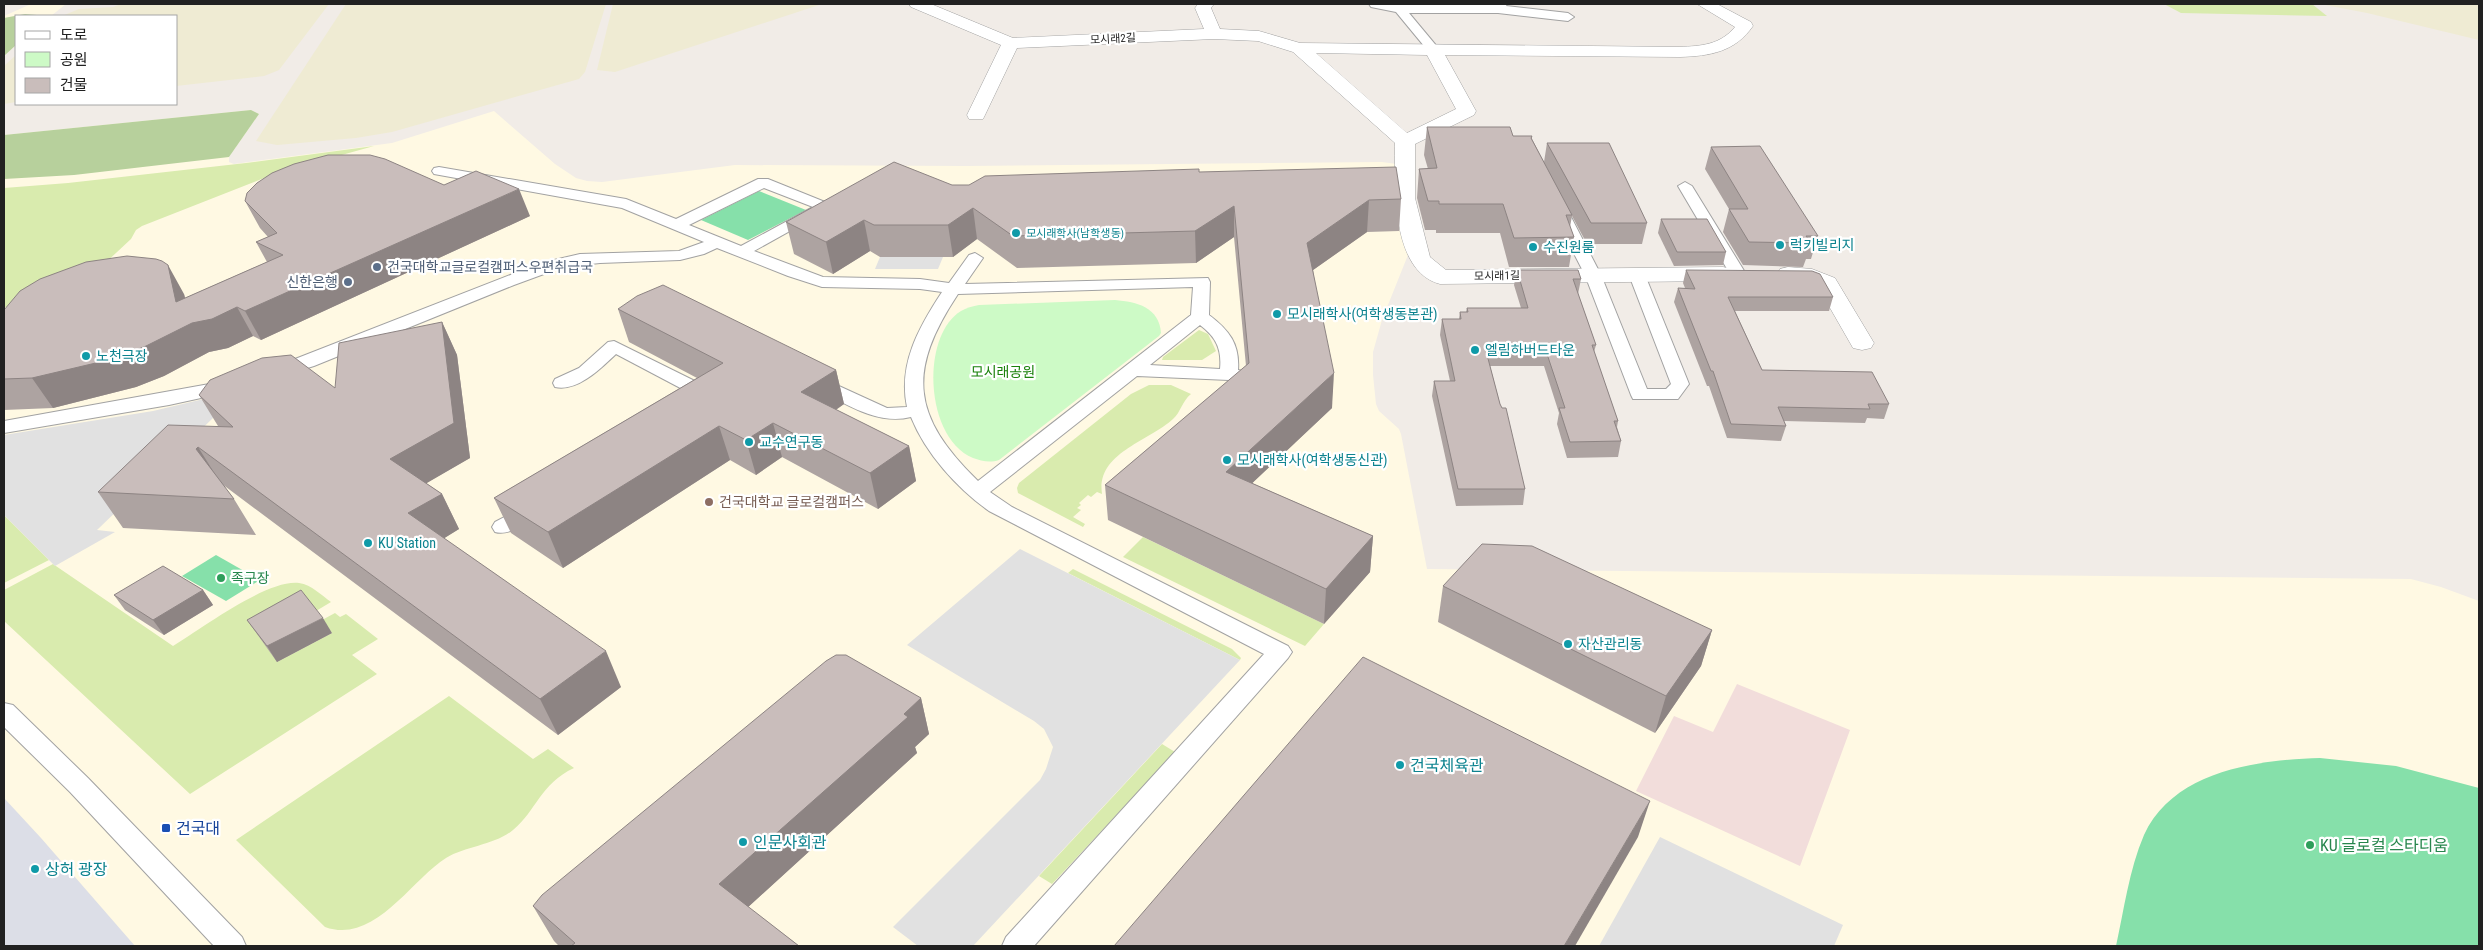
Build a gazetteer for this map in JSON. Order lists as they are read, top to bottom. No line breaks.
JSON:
{"streets":{"street":["모시래2길","모시래1길"]},"parks":["모시래공원"],"places":{"other":["모시래학사(남학생동)","럭키빌리지","수진원룸","건국대학교글로컬캠퍼스우편취급국","신한은행","모시래학사(여학생동본관)","엘림하버드타운","노천극장","교수연구동","모시래학사(여학생동신관)","건국대학교 글로컬캠퍼스","KU Station","족구장","자산관리동","건국체육관","인문사회관","KU 글로컬 스타디움","상허 광장"],"transit":["건국대"]},"legend":["도로","공원","건물"]}
